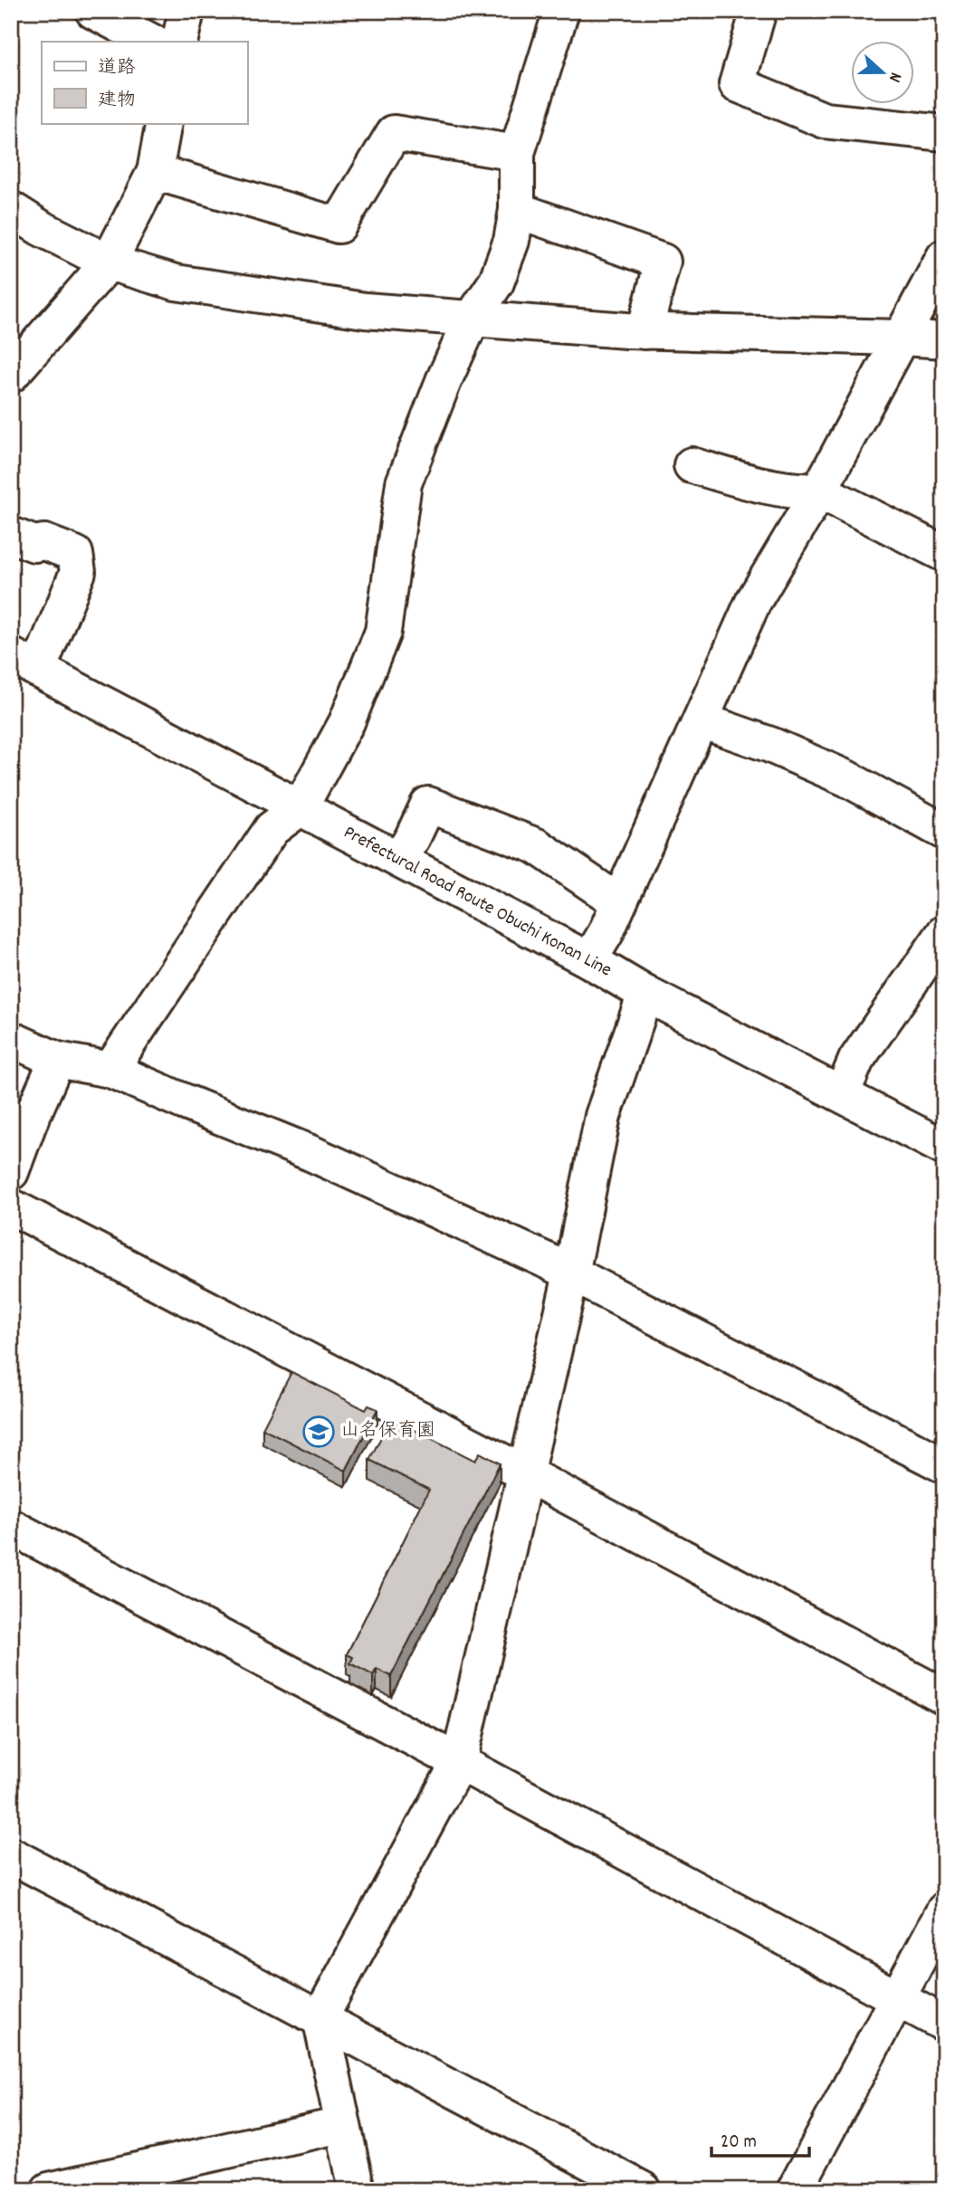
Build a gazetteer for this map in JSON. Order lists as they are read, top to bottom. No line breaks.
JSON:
{"streets":{"street":["Prefectural Road Route Obuchi Konan Line"]},"places":{"school or university":["山名保育園"]},"legend":["道路","建物"],"scale_bar":"20 m","north":"right"}
